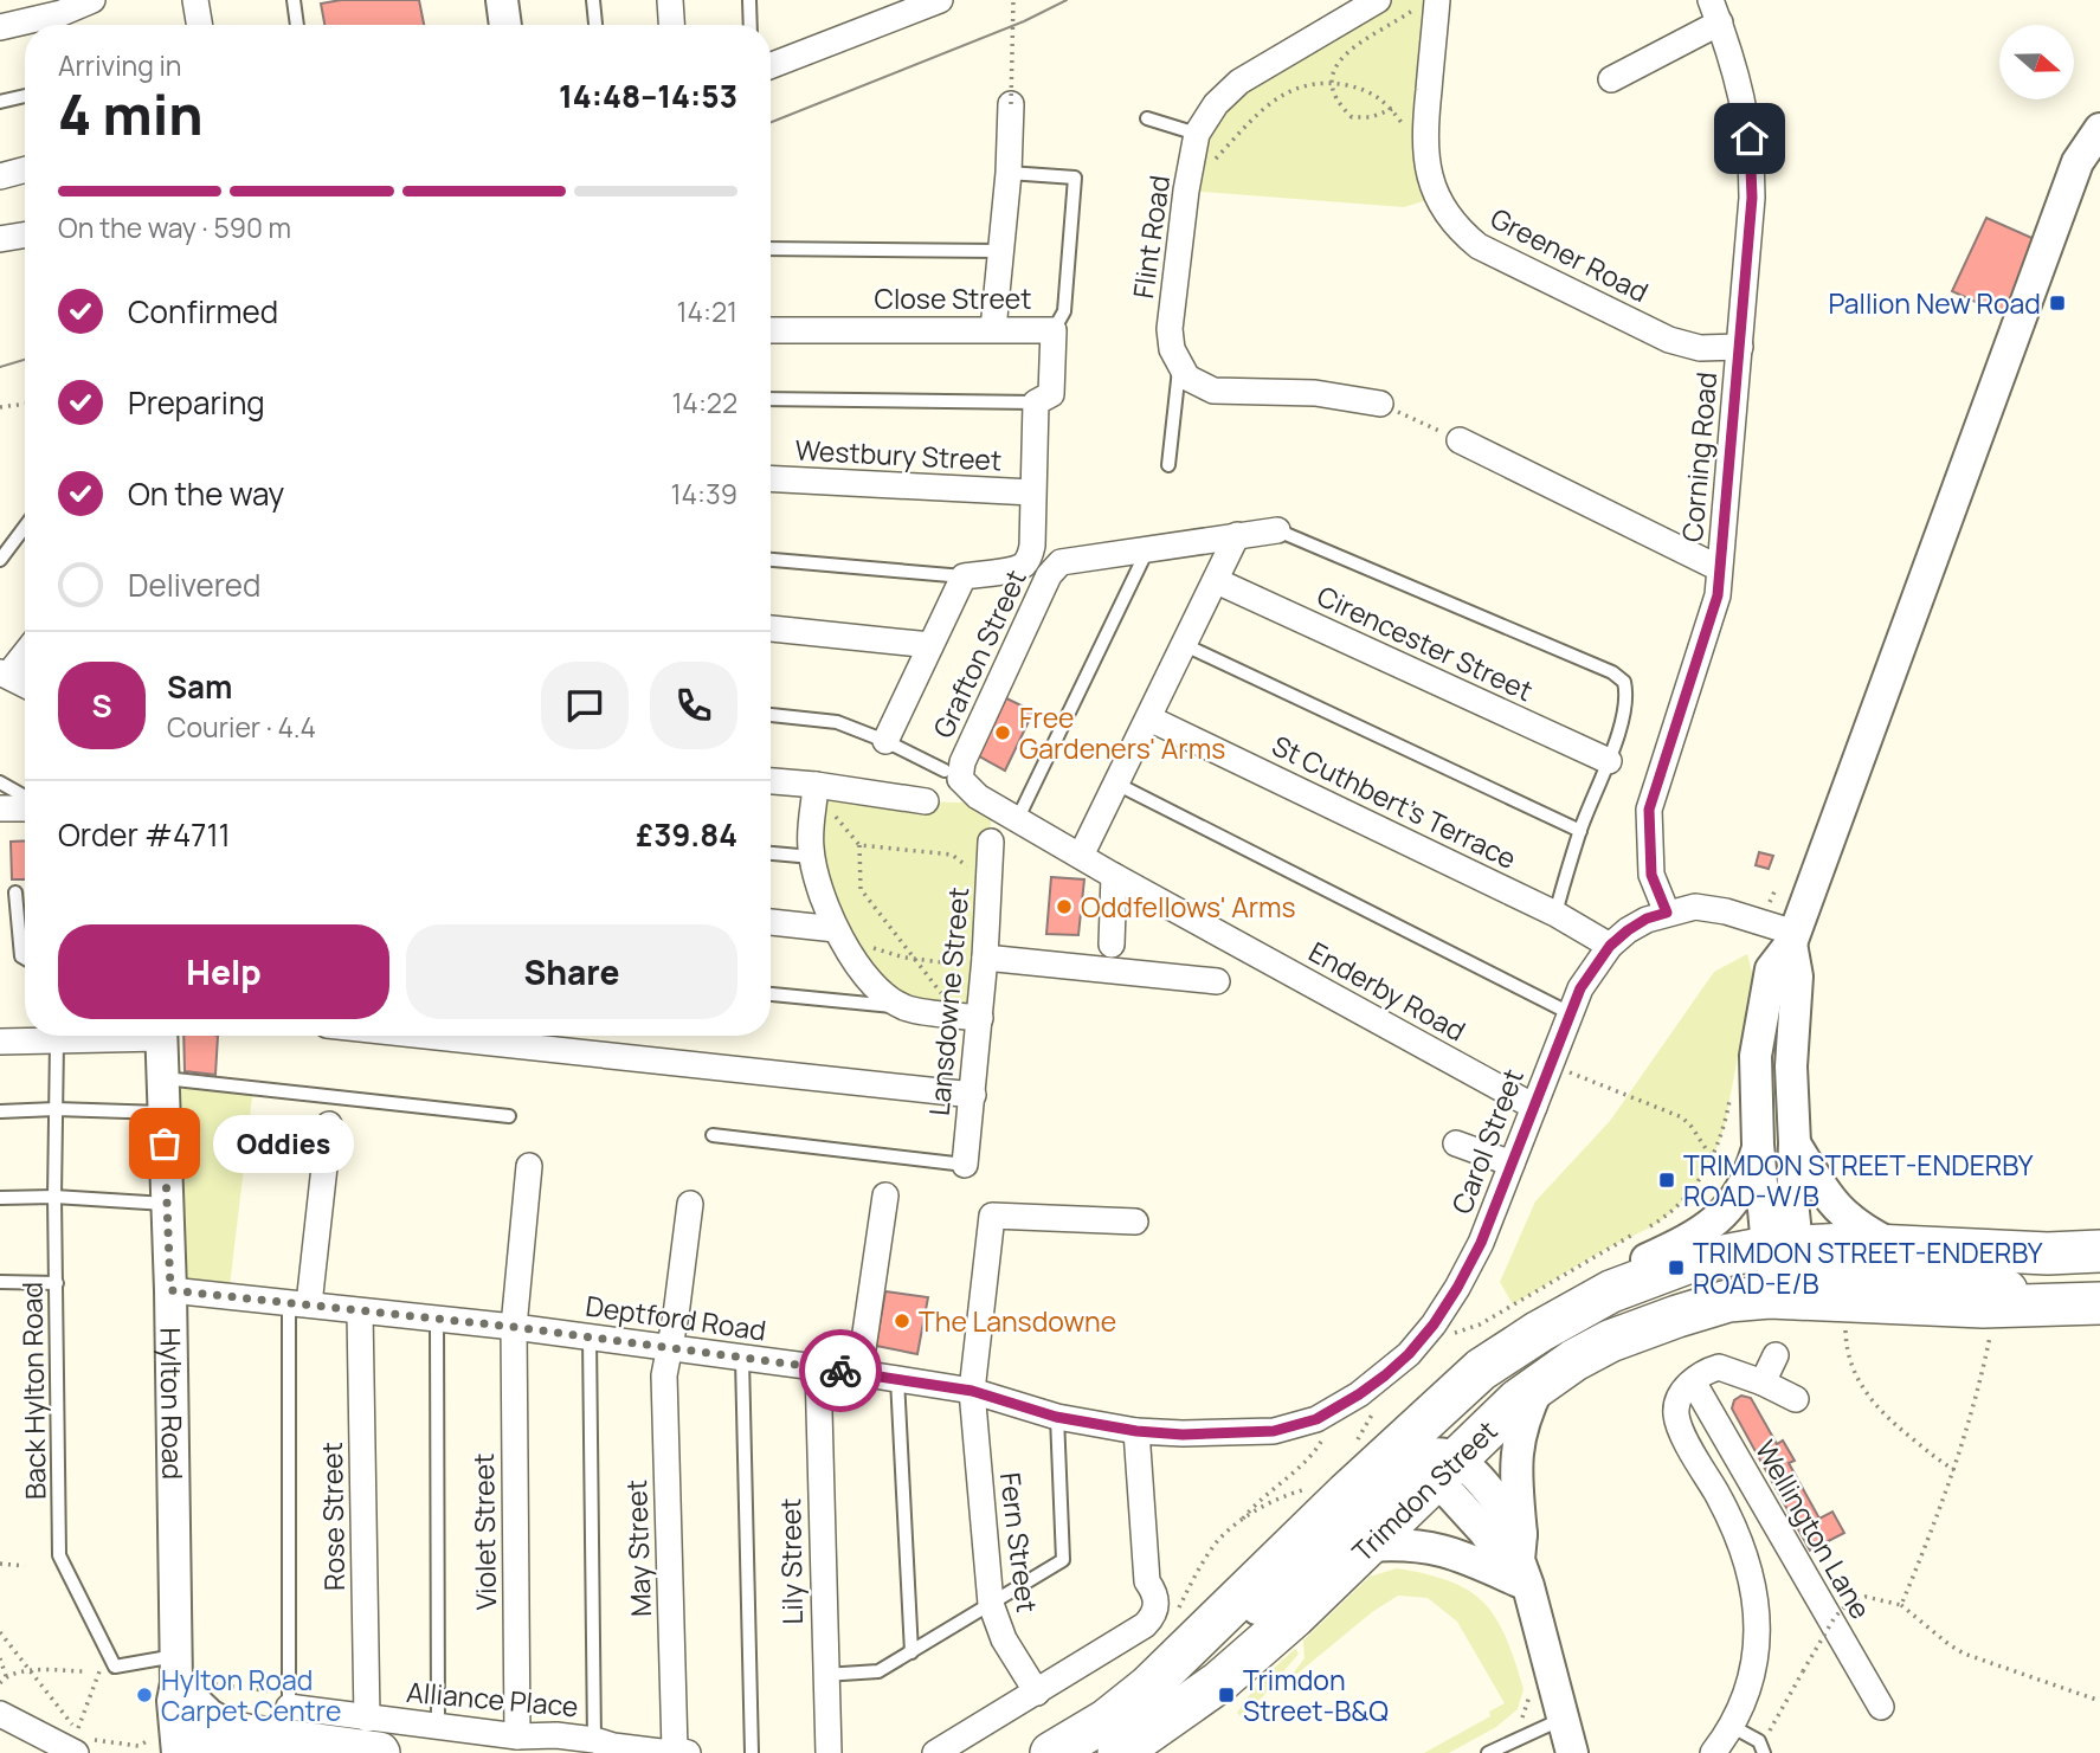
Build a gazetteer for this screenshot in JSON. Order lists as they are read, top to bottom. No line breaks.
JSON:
{"streets":{"highway":["Trimdon Street"],"street":["Flint Road","Greener Road","Close Street","Westbury Street","Corning Road","Cirencester Street","Grafton Street","St Cuthbert's Terrace","Enderby Road","Lansdowne Street","Carol Street","Deptford Road","Hylton Road","Rose Street","Wellington Lane","Violet Street","Fern Street","May Street","Lily Street","Alliance Place"],"lane":["Back Hylton Road"]},"crossings":[["Greener Road","Corning Road"],["Close Street","Westbury Street"],["Corning Road","Carol Street"],["Grafton Street","Enderby Road"],["St Cuthbert's Terrace","Carol Street"],["Enderby Road","Carol Street"],["Carol Street","Deptford Road"],["Deptford Road","Hylton Road"],["Deptford Road","Rose Street"],["Deptford Road","Violet Street"],["Deptford Road","Fern Street"],["Deptford Road","May Street"],["Deptford Road","Lily Street"],["Back Hylton Road","Hylton Road"],["Rose Street","Alliance Place"],["Violet Street","Alliance Place"],["May Street","Alliance Place"]],"places":{"transit":["Pallion New Road","TRIMDON STREET-ENDERBY ROAD-W/B","TRIMDON STREET-ENDERBY ROAD-E/B","Trimdon Street-B&Q"],"other":["Free Gardeners' Arms","Oddfellows' Arms","Oddies","The Lansdowne","Hylton Road Carpet Centre"]},"north":"right","page":{"heading":["4 min","Arriving in","14:48–14:53"],"panel":["Sam","Courier · 4.4","Order #4711","£39.84"],"bar":"On the way · 590 m","list":[["Confirmed","14:21"],["Preparing","14:22"],["On the way","14:39"],"Delivered"],"round":"S","buttons":["Help","Share"],"bubble":"Oddies"}}
